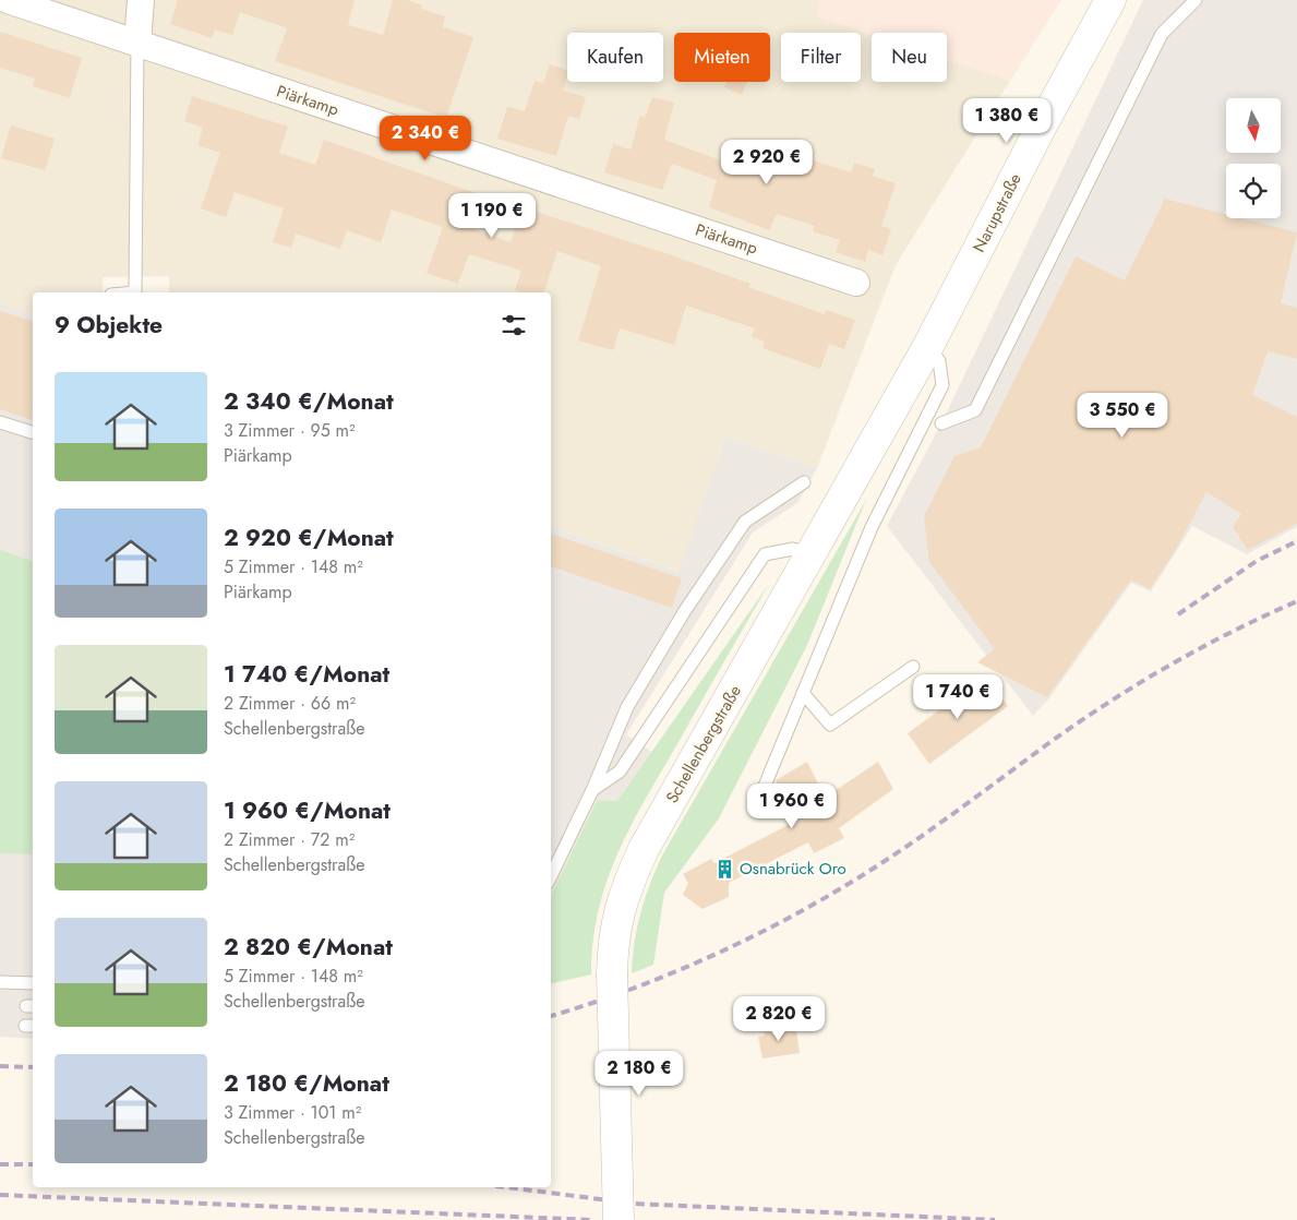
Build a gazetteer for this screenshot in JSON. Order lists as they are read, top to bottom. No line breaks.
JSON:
{"streets":{"street":["Piärkamp","Narupstraße","Schellenbergstraße"]},"crossings":[["Narupstraße","Schellenbergstraße"]],"places":{"building":["Osnabrück Oro"]},"north":"bottom","page":{"chip":["Kaufen","Mieten","Filter","Neu"],"price":["1 380 €","2 340 €","2 920 €","1 190 €","3 550 €","1 740 €","1 960 €","2 820 €","2 180 €"],"heading":"9 Objekte","list":[{"name":"2 340 €/Monat","note":"3 Zimmer · 95 m² · Piärkamp"},{"name":"2 920 €/Monat","note":"5 Zimmer · 148 m² · Piärkamp"},{"name":"1 740 €/Monat","note":"2 Zimmer · 66 m² · Schellenbergstraße"},{"name":"1 960 €/Monat","note":"2 Zimmer · 72 m² · Schellenbergstraße"},{"name":"2 820 €/Monat","note":"5 Zimmer · 148 m² · Schellenbergstraße"},{"name":"2 180 €/Monat","note":"3 Zimmer · 101 m² · Schellenbergstraße"}]}}
